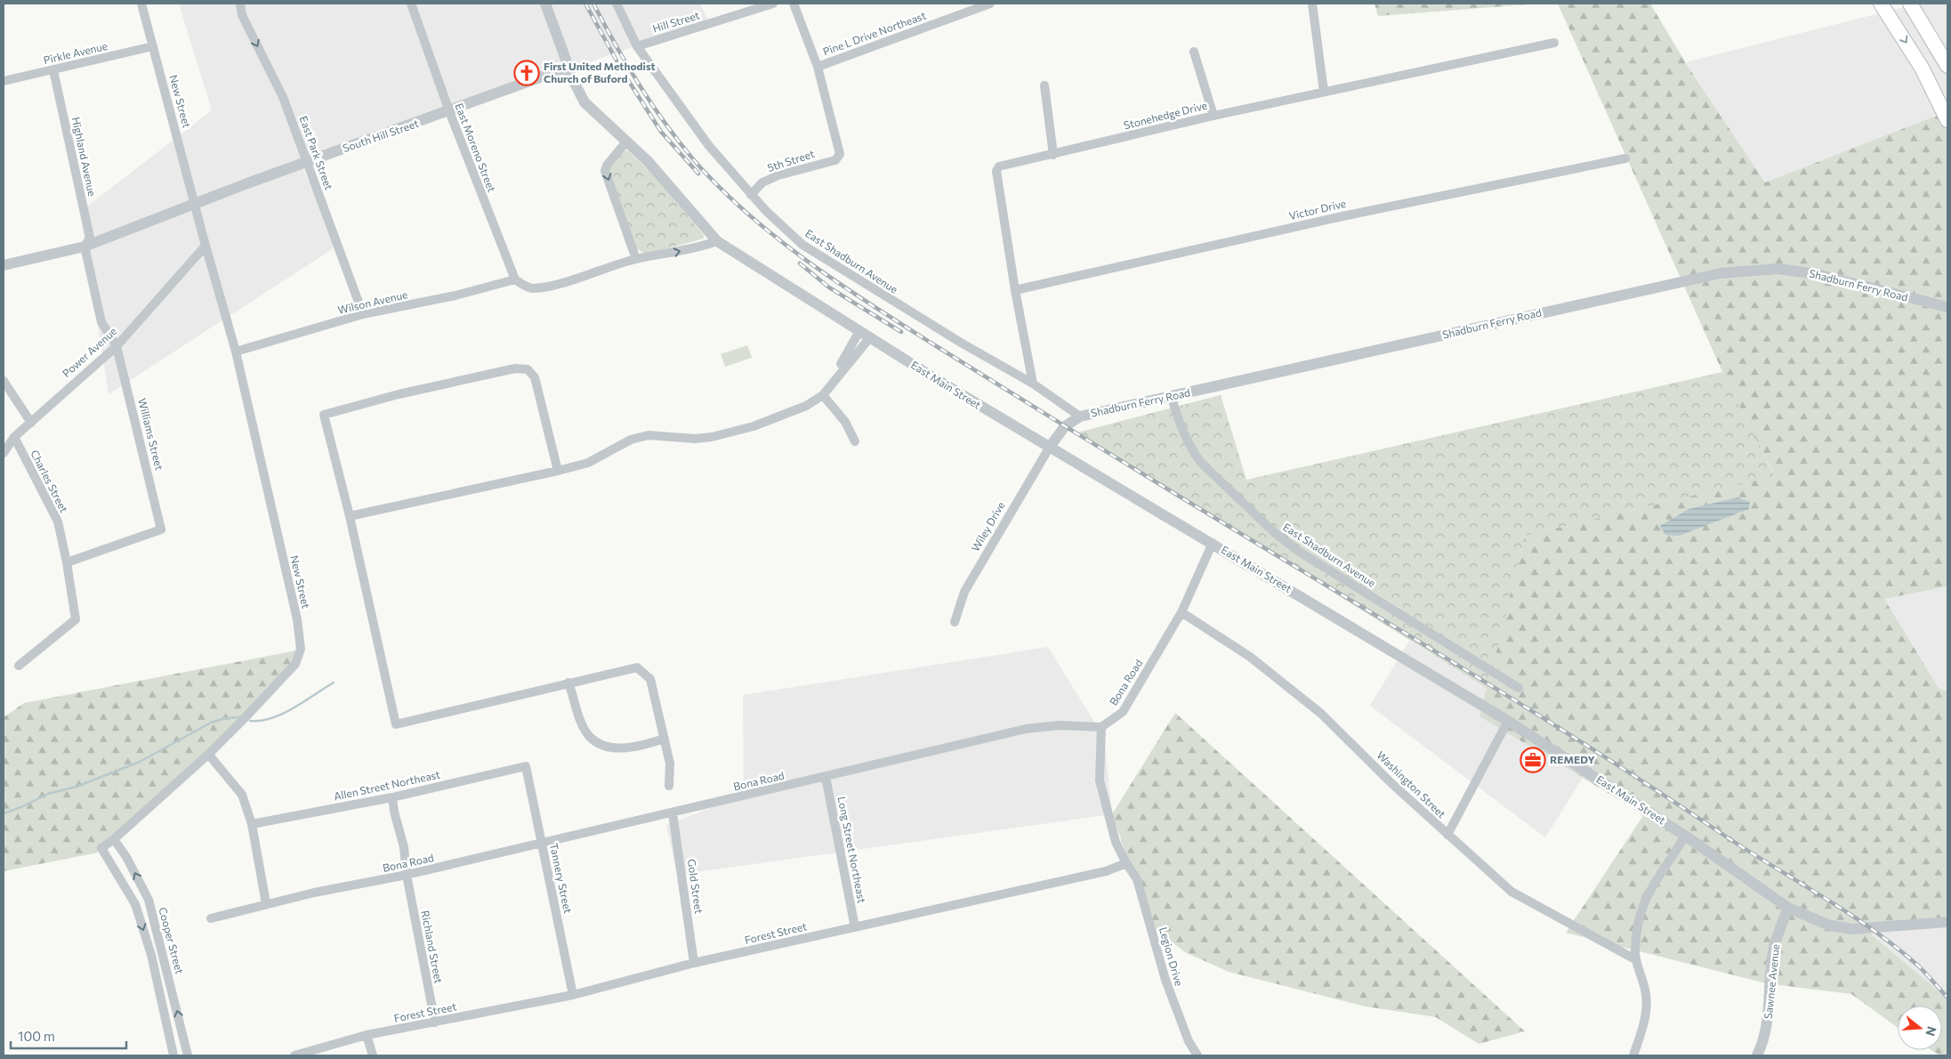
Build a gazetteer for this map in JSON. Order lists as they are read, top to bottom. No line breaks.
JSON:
{"streets":{"street":["Hill Street","Pine L Drive Northeast","Pirkle Avenue","New Street","Stonehedge Drive","South Hill Street","East Moreno Street","East Park Street","Highland Avenue","5th Street","Victor Drive","East Shadburn Avenue","Shadburn Ferry Road","Wilson Avenue","Power Avenue","East Main Street","Williams Street","Charles Street","Wiley Drive","Bona Road","Washington Street","Allen Street Northeast","Long Street Northeast","Tannery Street","Gold Street","Forest Street","Cooper Street","Richland Street","Legion Drive","Sawnee Avenue"]},"crossings":[["Hill Street","East Shadburn Avenue"],["Pine L Drive Northeast","5th Street"],["Pirkle Avenue","New Street"],["Pirkle Avenue","Highland Avenue"],["New Street","South Hill Street"],["New Street","Wilson Avenue"],["New Street","Power Avenue"],["New Street","Cooper Street"],["Stonehedge Drive","Victor Drive"],["Stonehedge Drive","East Shadburn Avenue"],["South Hill Street","East Moreno Street"],["South Hill Street","East Park Street"],["South Hill Street","Highland Avenue"],["South Hill Street","East Main Street"],["South Hill Street","Williams Street"],["East Moreno Street","Wilson Avenue"],["East Park Street","Wilson Avenue"],["Highland Avenue","Williams Street"],["5th Street","East Shadburn Avenue"],["East Shadburn Avenue","Shadburn Ferry Road"],["Shadburn Ferry Road","East Main Street"],["Shadburn Ferry Road","Wiley Drive"],["Power Avenue","Williams Street"],["Power Avenue","Charles Street"],["East Main Street","Wiley Drive"],["East Main Street","Bona Road"],["East Main Street","Sawnee Avenue"],["Williams Street","Charles Street"],["Bona Road","Washington Street"],["Bona Road","Long Street Northeast"],["Bona Road","Tannery Street"],["Bona Road","Gold Street"],["Bona Road","Richland Street"],["Allen Street Northeast","Tannery Street"],["Allen Street Northeast","Richland Street"],["Long Street Northeast","Forest Street"],["Tannery Street","Forest Street"],["Gold Street","Forest Street"],["Forest Street","Richland Street"],["Forest Street","Legion Drive"]],"one_way":["East Park Street"],"places":{"church":["First United Methodist Church of Buford"],"office":["REMEDY"]},"scale_bar":"100 m","north":"right"}
